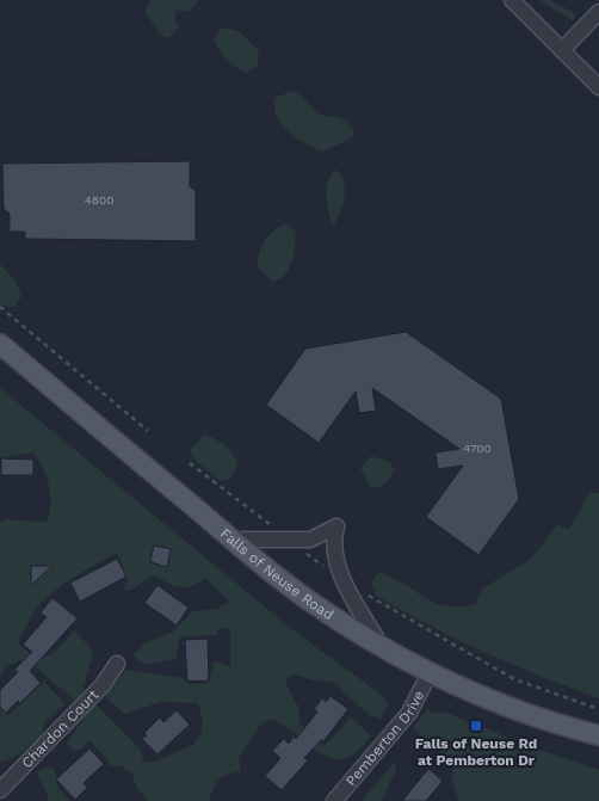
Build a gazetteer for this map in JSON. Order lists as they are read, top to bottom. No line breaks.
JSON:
{"streets":{"main road":["Falls of Neuse Road"],"street":["Chardon Court","Pemberton Drive"]},"crossings":[["Falls of Neuse Road","Pemberton Drive"]],"places":{"transit":["Falls of Neuse Rd at Pemberton Dr"]},"house_numbers":["4800","4700"]}
